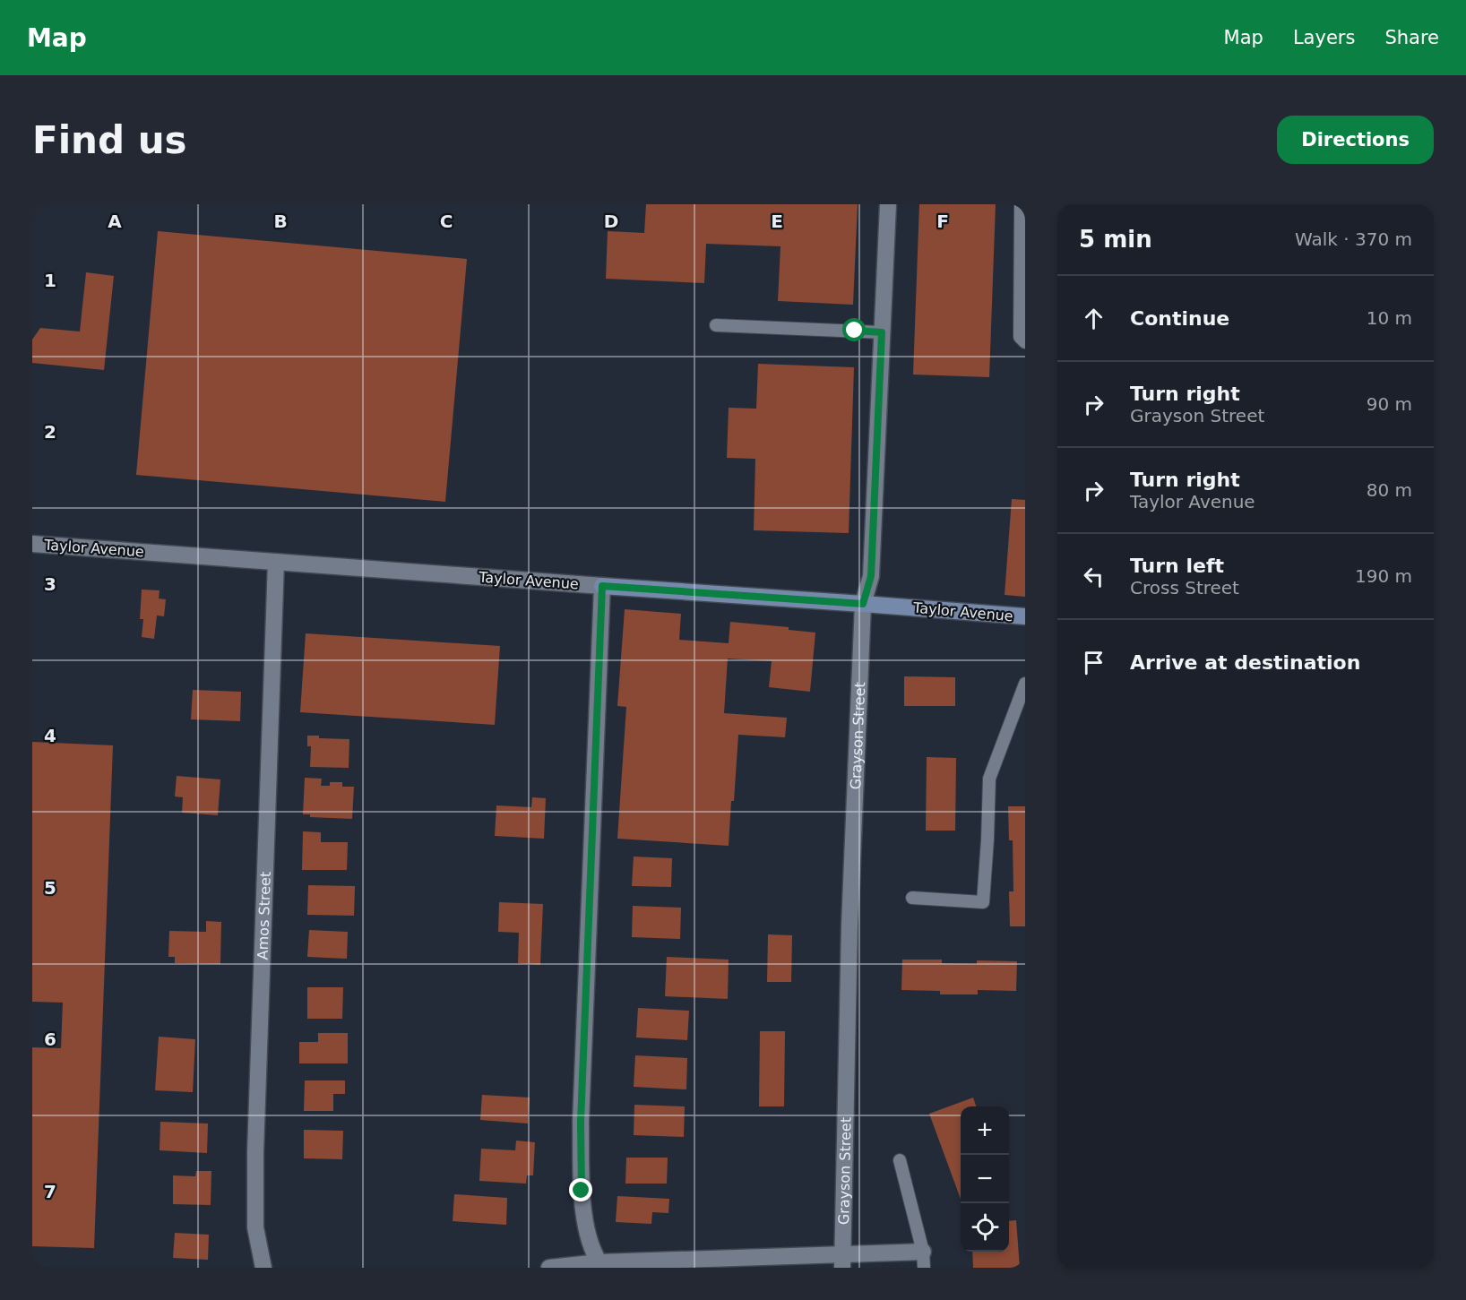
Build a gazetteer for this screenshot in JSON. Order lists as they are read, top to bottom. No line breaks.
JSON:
{"streets":{"street":["Taylor Avenue","Grayson Street","Amos Street"]},"crossings":[["Taylor Avenue","Grayson Street"],["Taylor Avenue","Amos Street"]],"page":{"header":"Map","nav":["Map","Layers","Share"],"buttons":"Directions","title":"Find us","heading":["5 min","Walk · 370 m"],"list":[["Continue","10 m"],["Turn right","Grayson Street","90 m"],["Turn right","Taylor Avenue","80 m"],["Turn left","Cross Street","190 m"],"Arrive at destination"],"map_buttons":["+","−"]},"grid":{"columns":["A","B","C","D","E","F"],"rows":["1","2","3","4","5","6","7"]}}
